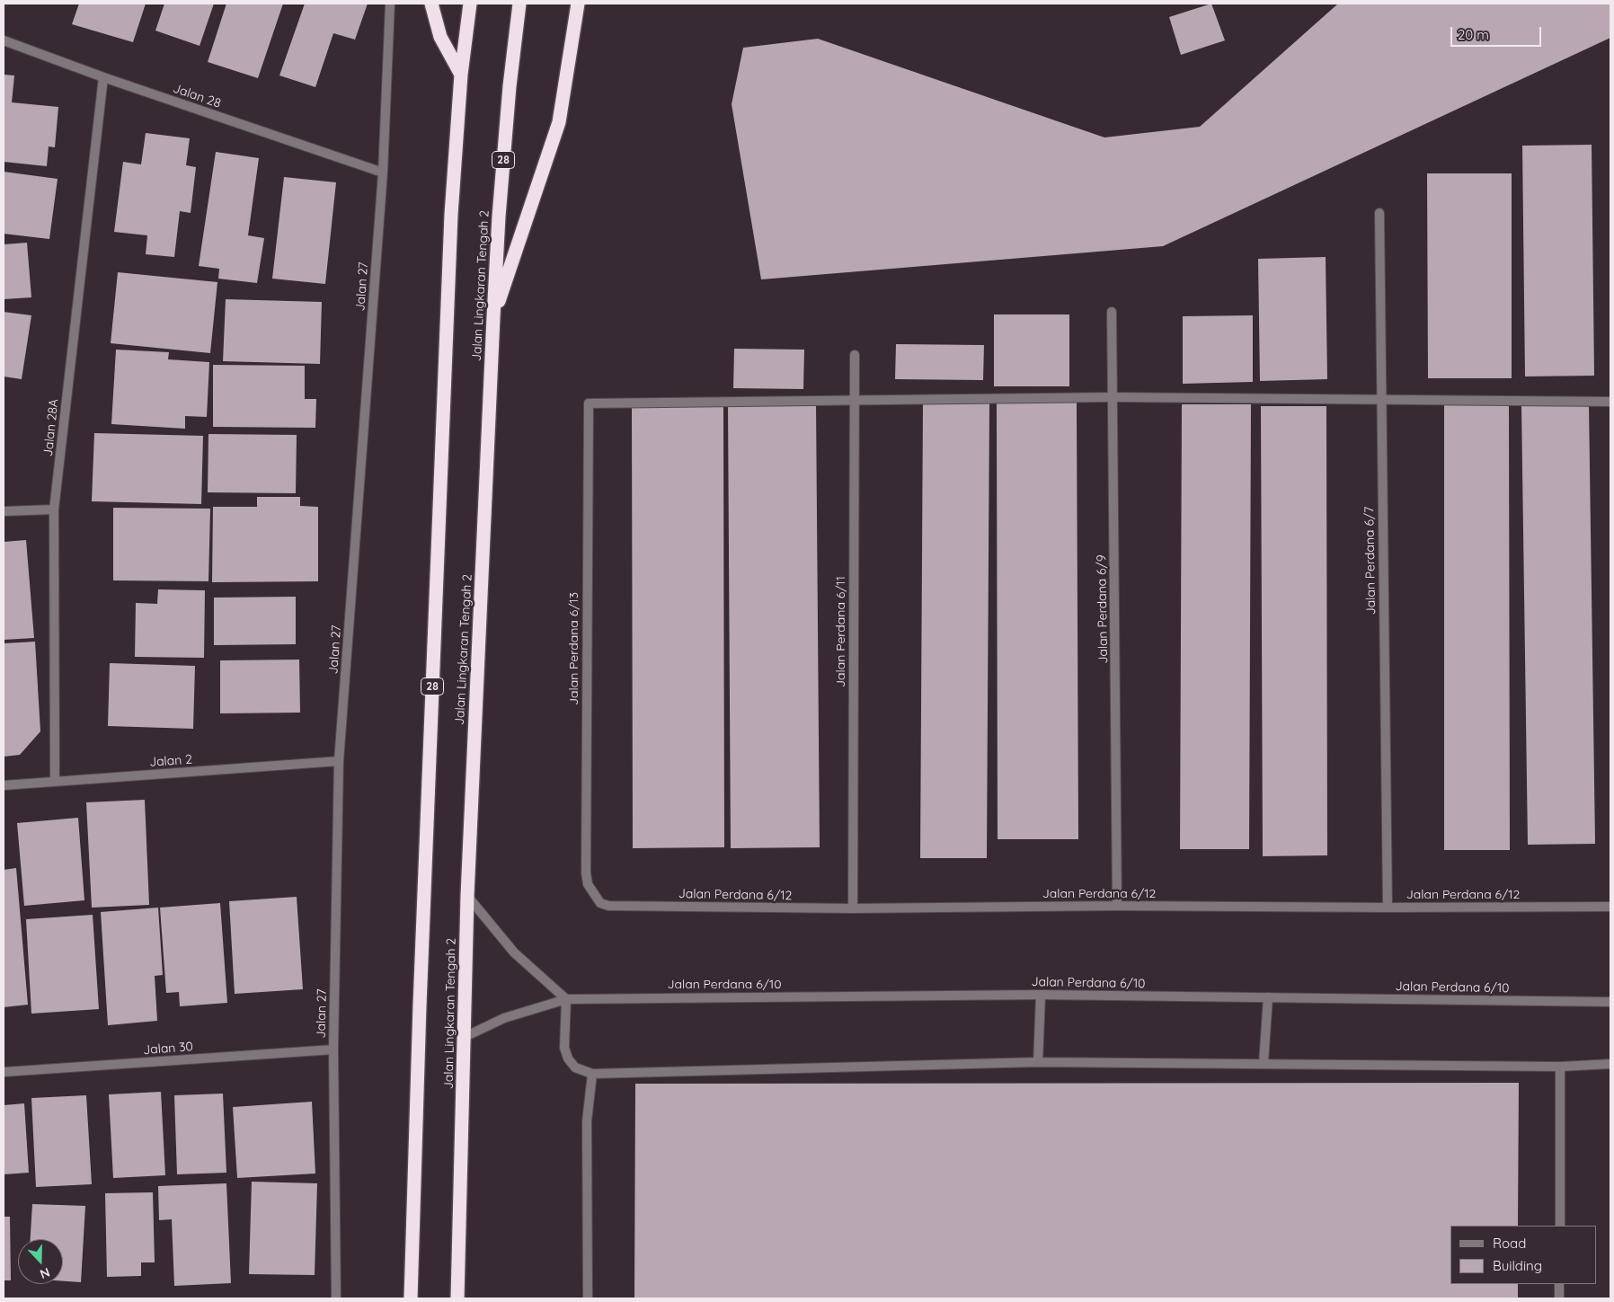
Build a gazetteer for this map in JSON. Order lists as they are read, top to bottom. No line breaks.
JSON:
{"streets":{"highway":["28","Jalan Lingkaran Tengah 2"],"street":["Jalan 28","Jalan 27","Jalan 28A","Jalan Perdana 6/7","Jalan Perdana 6/9","Jalan Perdana 6/11","Jalan Perdana 6/13","Jalan 2","Jalan Perdana 6/12","Jalan Perdana 6/10","Jalan 30"]},"crossings":[["Jalan 28","Jalan 27"],["Jalan 28","Jalan 28A"],["Jalan Lingkaran Tengah 2","Jalan Perdana 6/10"],["Jalan 27","Jalan 2"],["Jalan 27","Jalan 30"],["Jalan 28A","Jalan 2"],["Jalan Perdana 6/7","Jalan Perdana 6/12"],["Jalan Perdana 6/9","Jalan Perdana 6/12"],["Jalan Perdana 6/11","Jalan Perdana 6/13"],["Jalan Perdana 6/11","Jalan Perdana 6/12"],["Jalan Perdana 6/13","Jalan Perdana 6/12"]],"legend":["Road","Building"],"scale_bar":"20 m","north":"bottom"}
